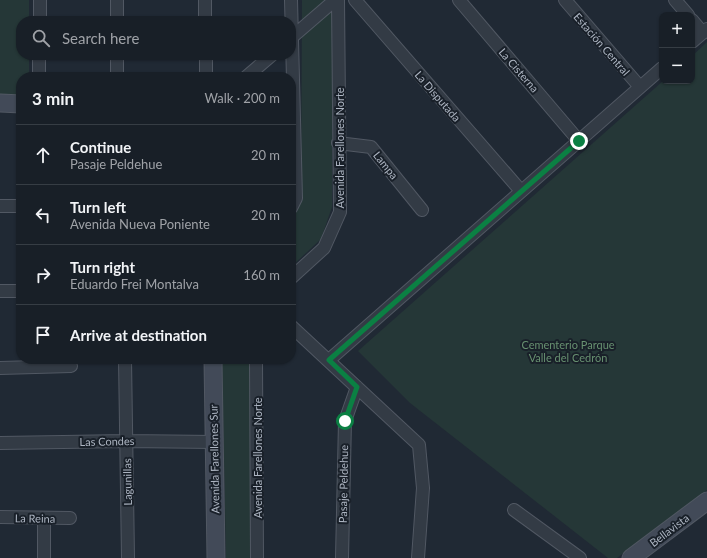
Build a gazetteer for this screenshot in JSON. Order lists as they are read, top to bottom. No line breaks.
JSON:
{"streets":{"street":["Estación Central","La Cisterna","La Disputada","Avenida Farellones Norte","Lampa","Las Condes","Avenida Farellones Sur","Lagunillas","Pasaje Peldehue","La Reina","Bellavista"]},"crossings":[["Avenida Farellones Norte","Lampa"],["Las Condes","Avenida Farellones Sur"],["Las Condes","Lagunillas"]],"parks":["Cementerio Parque Valle del Cedrón"],"page":{"map_buttons":["+","−"],"search":"Search here","heading":["3 min","Walk · 200 m"],"list":[["Continue","Pasaje Peldehue","20 m"],["Turn left","Avenida Nueva Poniente","20 m"],["Turn right","Eduardo Frei Montalva","160 m"],"Arrive at destination"]}}
